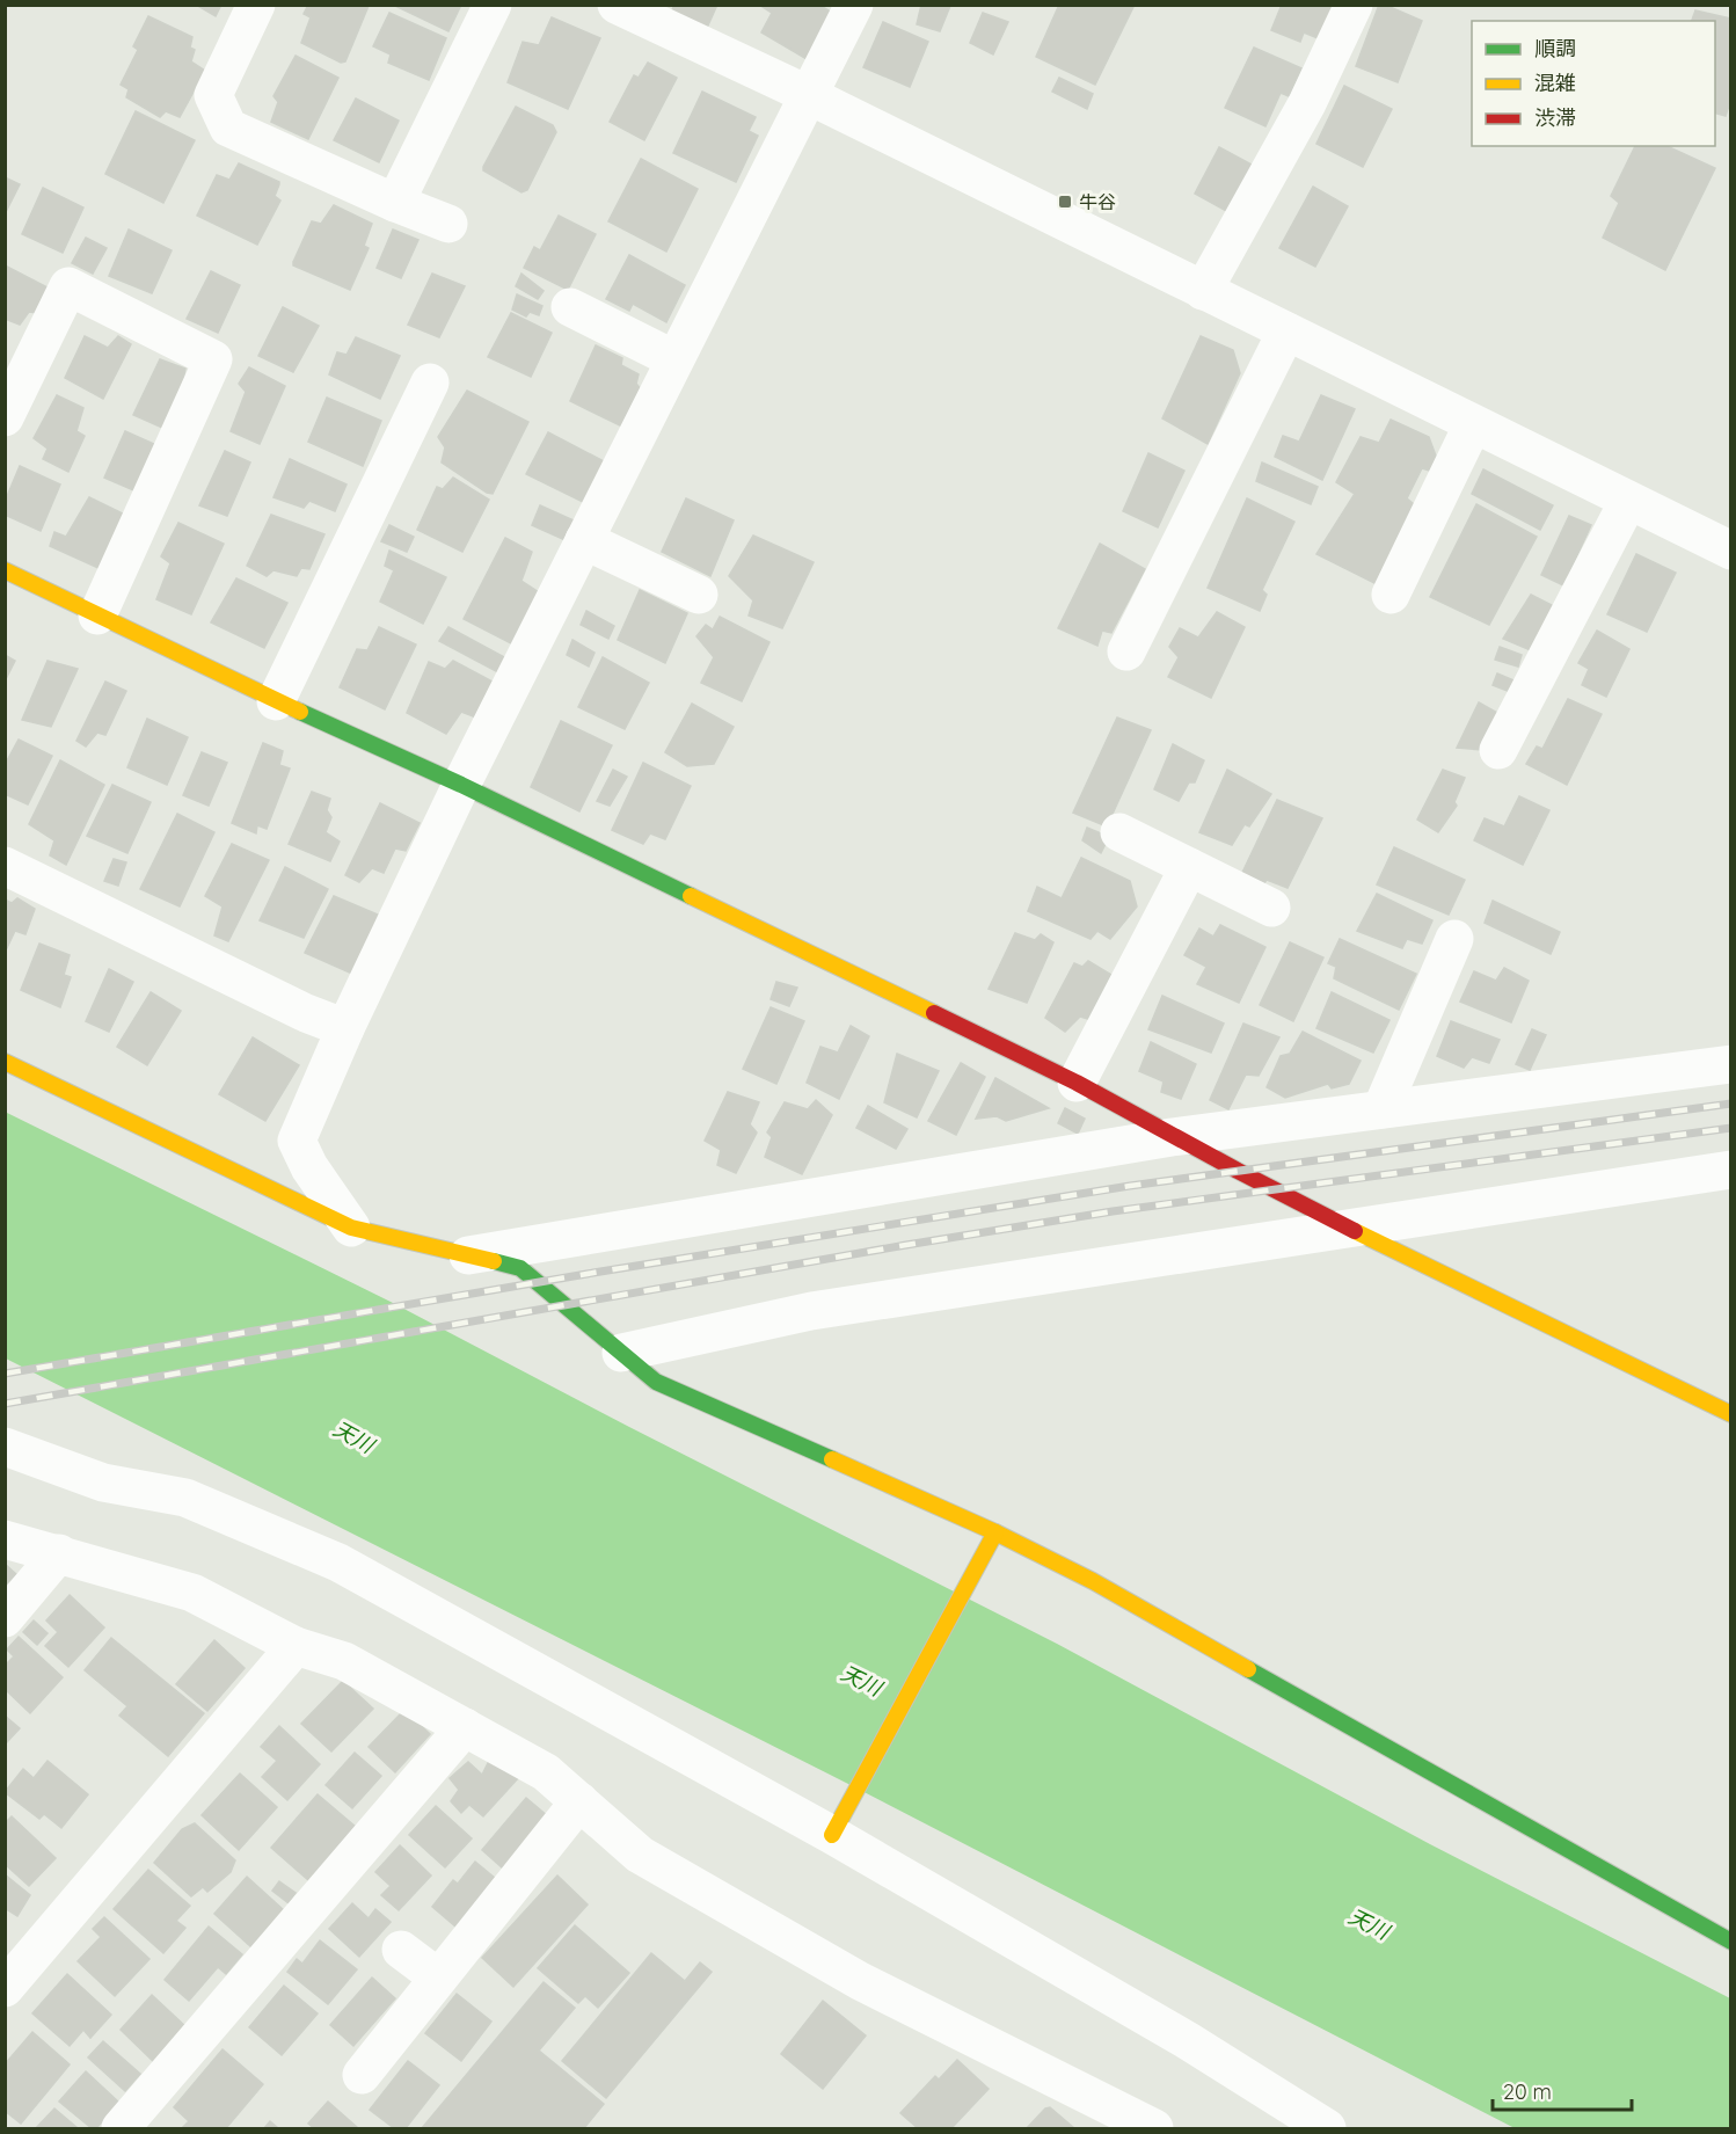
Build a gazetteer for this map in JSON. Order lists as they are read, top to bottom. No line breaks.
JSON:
{"water":["天川"],"places":{"transit":["牛谷"]},"legend":["順調","混雑","渋滞"],"scale_bar":"20 m"}
